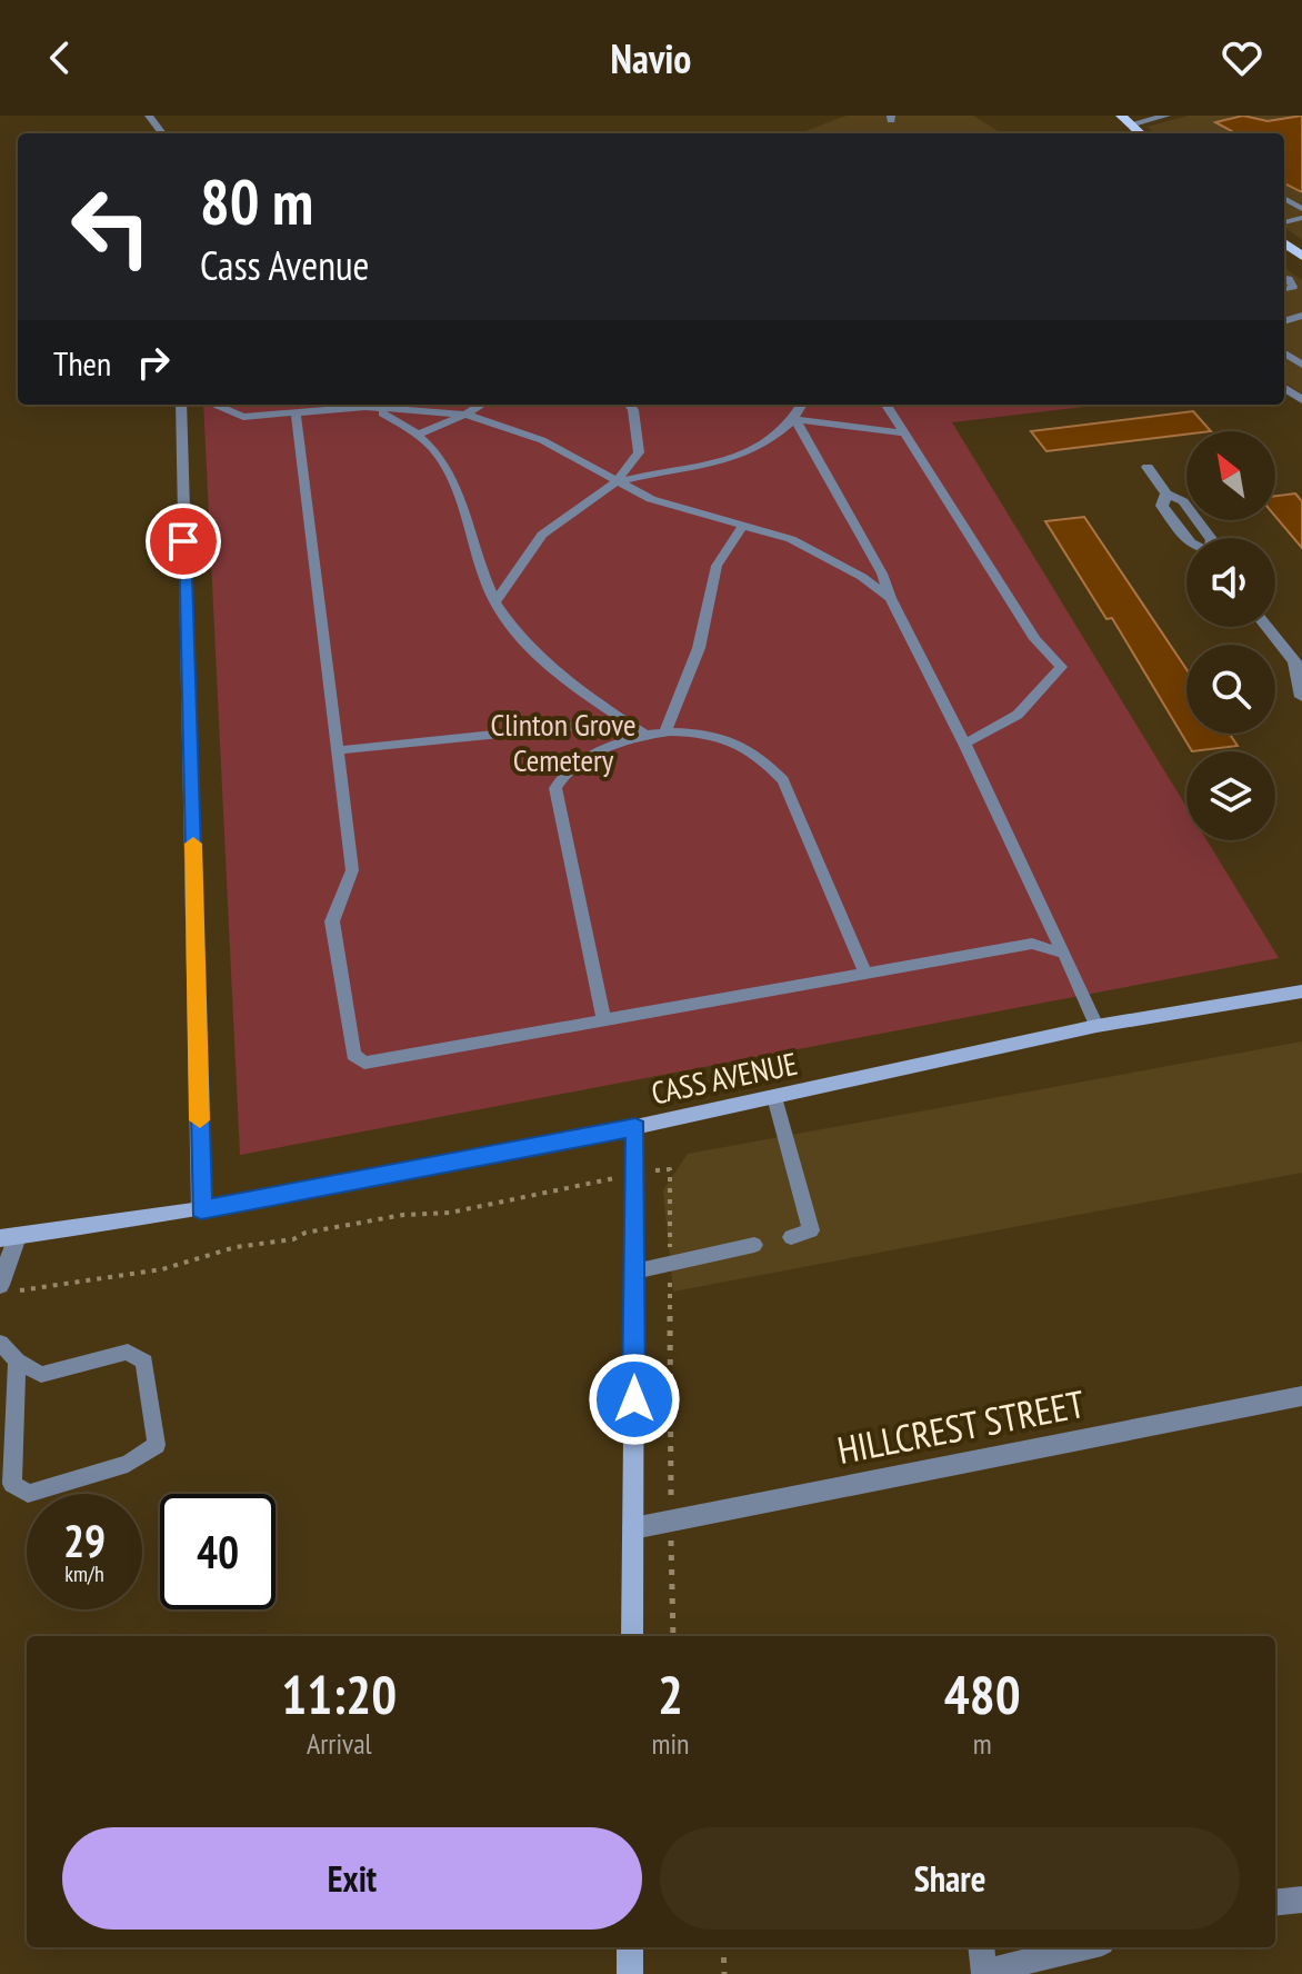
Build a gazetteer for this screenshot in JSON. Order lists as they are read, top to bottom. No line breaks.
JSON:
{"streets":{"main road":["CASS AVENUE"],"street":["HILLCREST STREET"]},"parks":["Clinton Grove Cemetery"],"north":"top left","page":{"header":"Navio","turn":["80 m","Cass Avenue"],"then":"Then","speed":"29 km/h","limit":"40","eta":["11:20","Arrival","2","min","480","m"],"buttons":["Exit","Share"]}}
